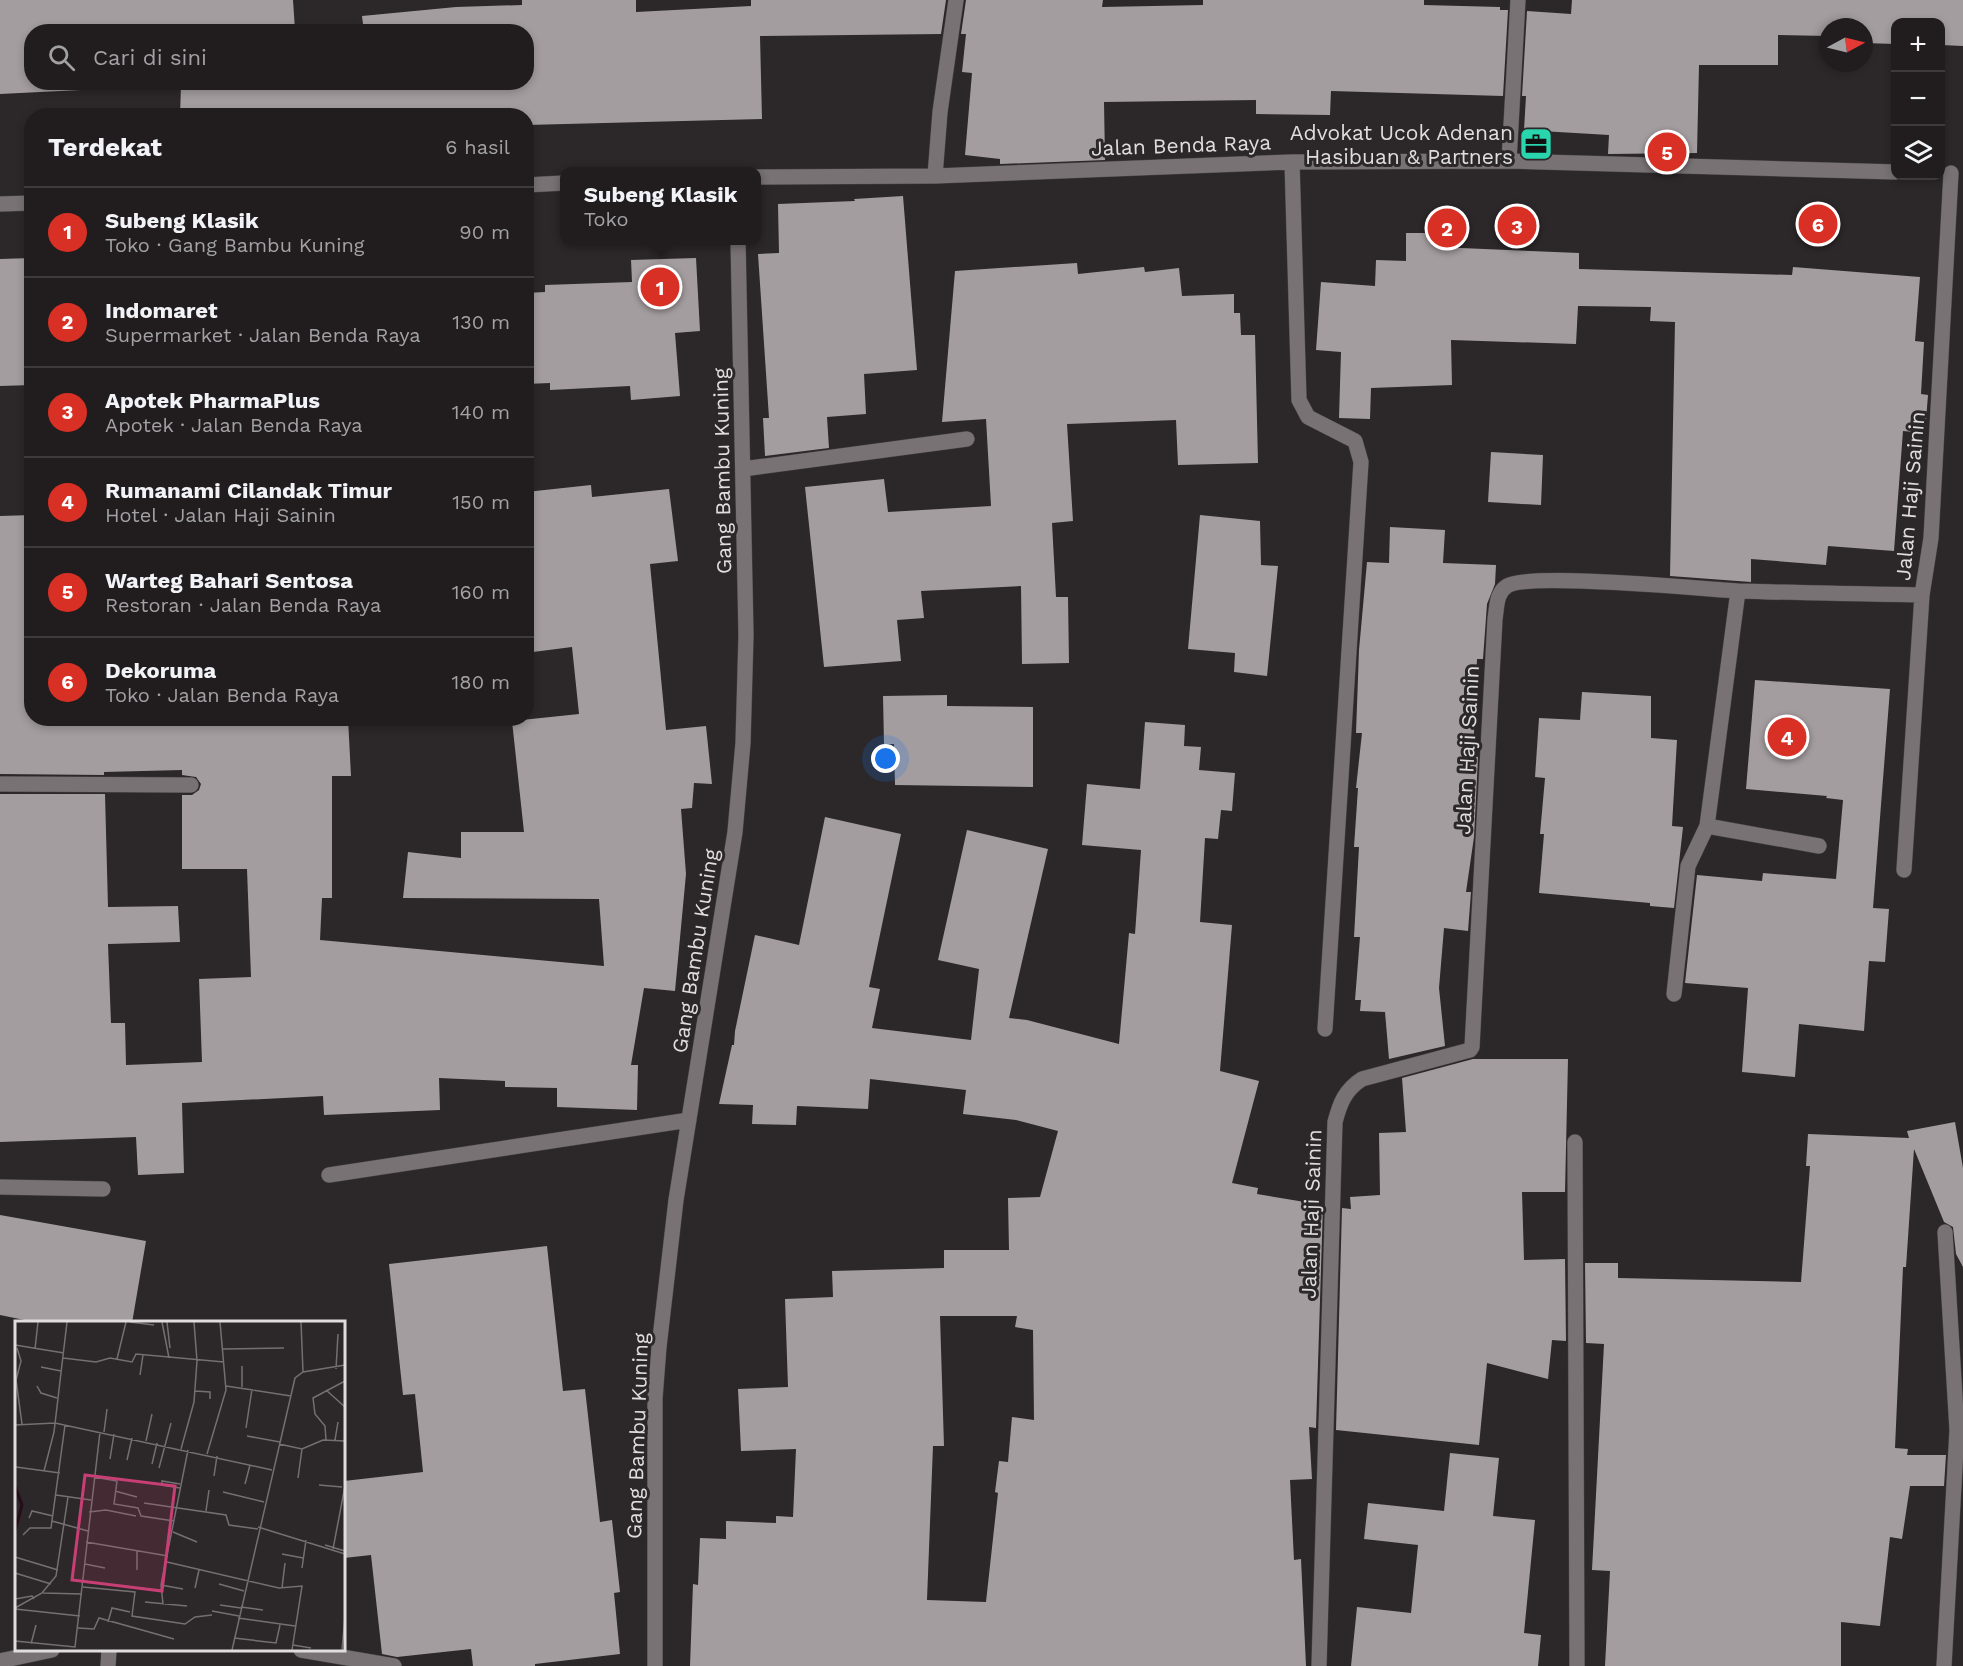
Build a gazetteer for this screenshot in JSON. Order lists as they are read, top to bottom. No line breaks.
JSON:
{"streets":{"street":["Jalan Benda Raya","Gang Bambu Kuning","Jalan Haji Sainin"]},"places":{"office":["Advokat Ucok Adenan Hasibuan & Partners"]},"north":"right","page":{"map_buttons":["+","−"],"search":"Cari di sini","heading":["Terdekat","6 hasil"],"pins":["5","6","3","2","1","4"],"popup":["Subeng Klasik","Toko"],"list":[{"mark":"1","name":"Subeng Klasik","note":"Toko · Gang Bambu Kuning","value":"90 m"},{"mark":"2","name":"Indomaret","note":"Supermarket · Jalan Benda Raya","value":"130 m"},{"mark":"3","name":"Apotek PharmaPlus","note":"Apotek · Jalan Benda Raya","value":"140 m"},{"mark":"4","name":"Rumanami Cilandak Timur","note":"Hotel · Jalan Haji Sainin","value":"150 m"},{"mark":"5","name":"Warteg Bahari Sentosa","note":"Restoran · Jalan Benda Raya","value":"160 m"},{"mark":"6","name":"Dekoruma","note":"Toko · Jalan Benda Raya","value":"180 m"}]}}
